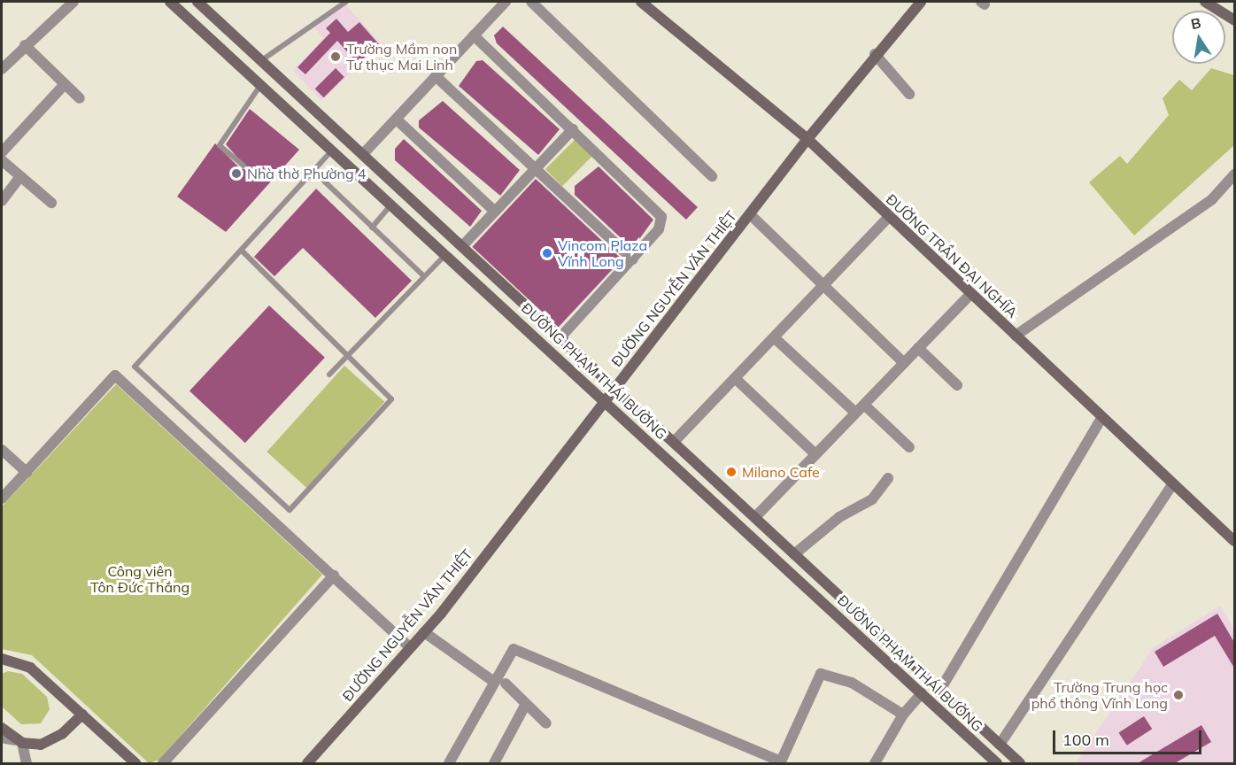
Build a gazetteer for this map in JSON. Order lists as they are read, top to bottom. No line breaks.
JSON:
{"streets":{"main road":["ĐƯỜNG TRẦN ĐẠI NGHĨA","ĐƯỜNG NGUYỄN VĂN THIỆT","ĐƯỜNG PHẠM THÁI BƯỜNG"]},"crossings":[["ĐƯỜNG TRẦN ĐẠI NGHĨA","ĐƯỜNG NGUYỄN VĂN THIỆT"],["ĐƯỜNG NGUYỄN VĂN THIỆT","ĐƯỜNG PHẠM THÁI BƯỜNG"]],"parks":["Công viên Tôn Đức Thắng"],"places":["Trường Mầm non Tư thục Mai Linh","Nhà thờ Phường 4","Vincom Plaza Vĩnh Long","Milano Cafe","Trường Trung học phổ thông Vĩnh Long"],"scale_bar":"100 m","north":"top"}
